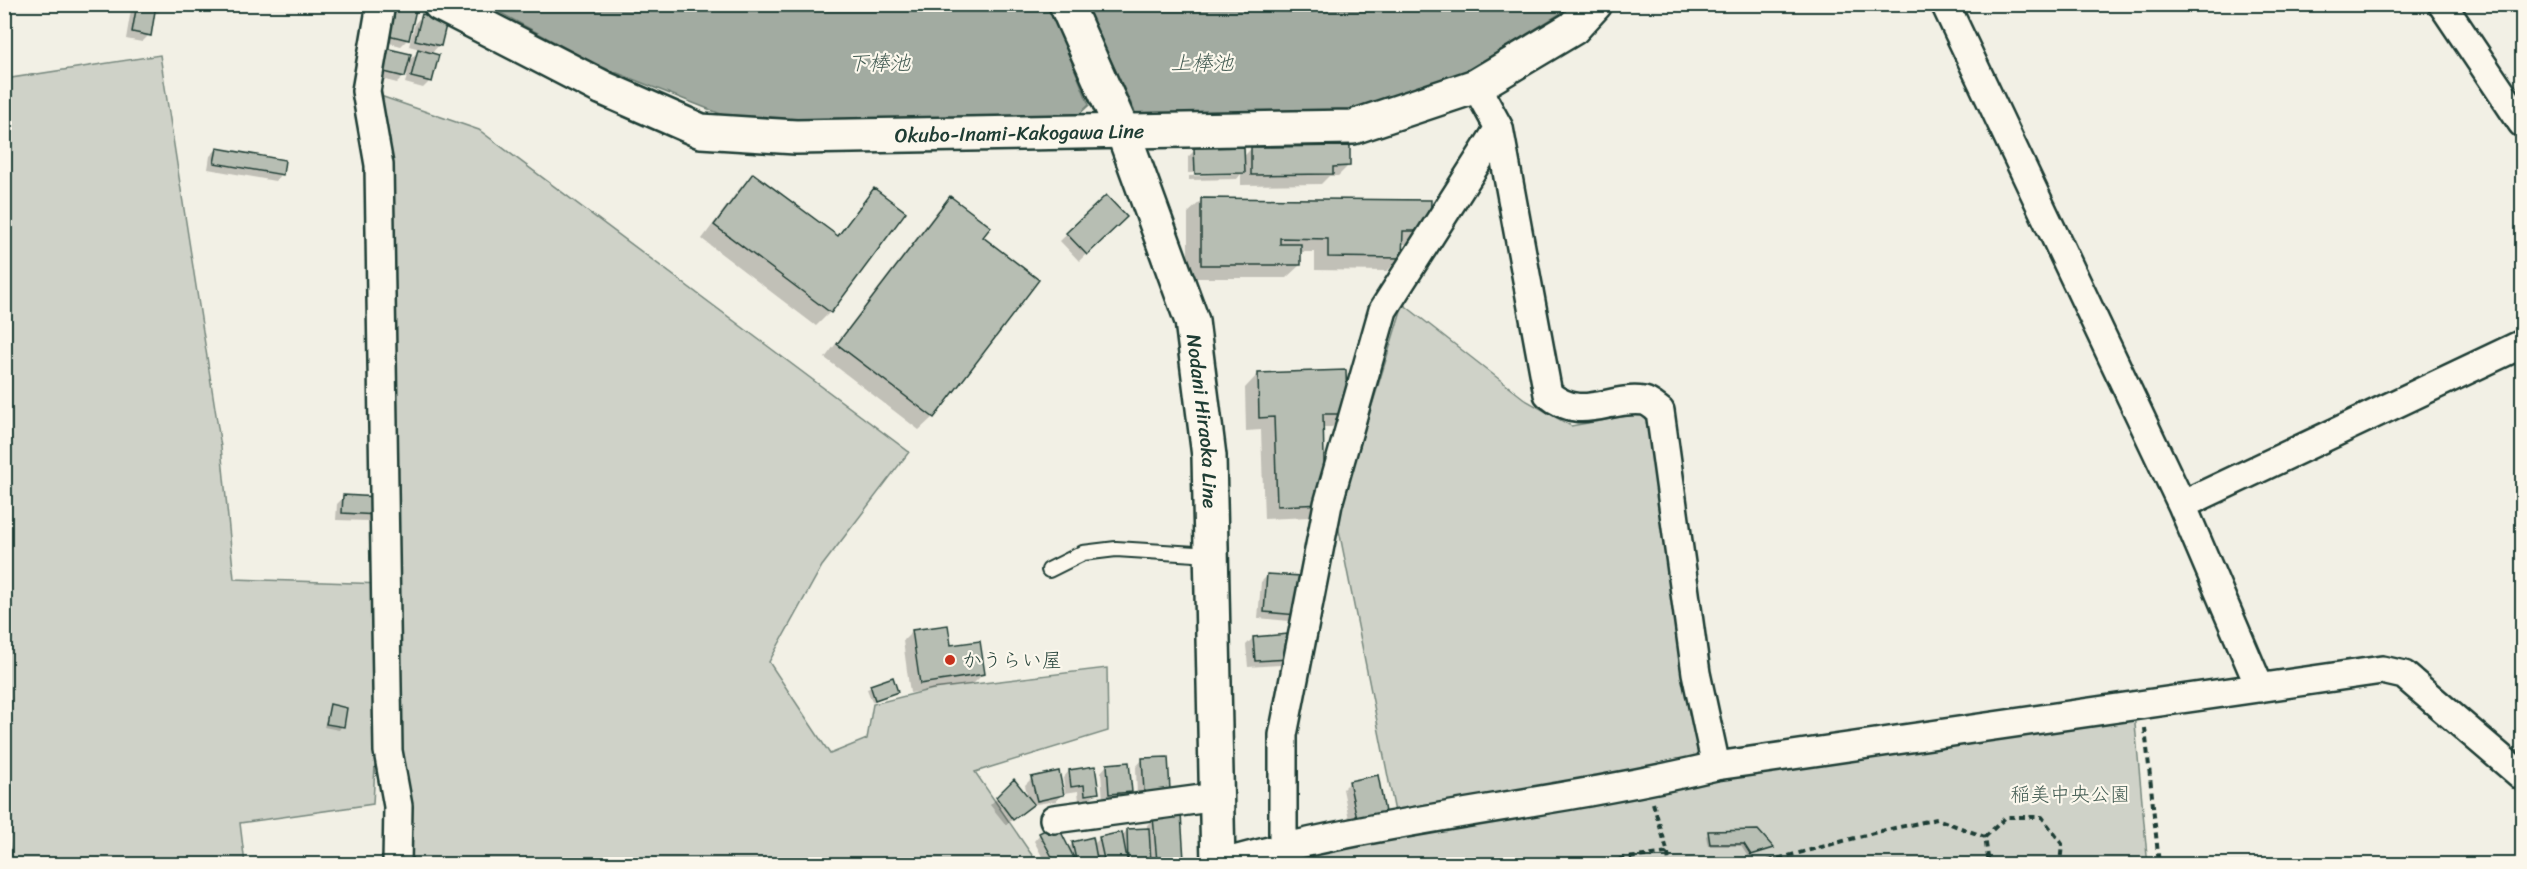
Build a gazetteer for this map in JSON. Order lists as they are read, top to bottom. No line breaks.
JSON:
{"streets":{"main road":["Okubo-Inami-Kakogawa Line","Nodani Hiraoka Line"]},"crossings":[["Okubo-Inami-Kakogawa Line","Nodani Hiraoka Line"]],"water":["下棒池","上棒池"],"parks":["稲美中央公園"],"places":["かうらい屋"]}
